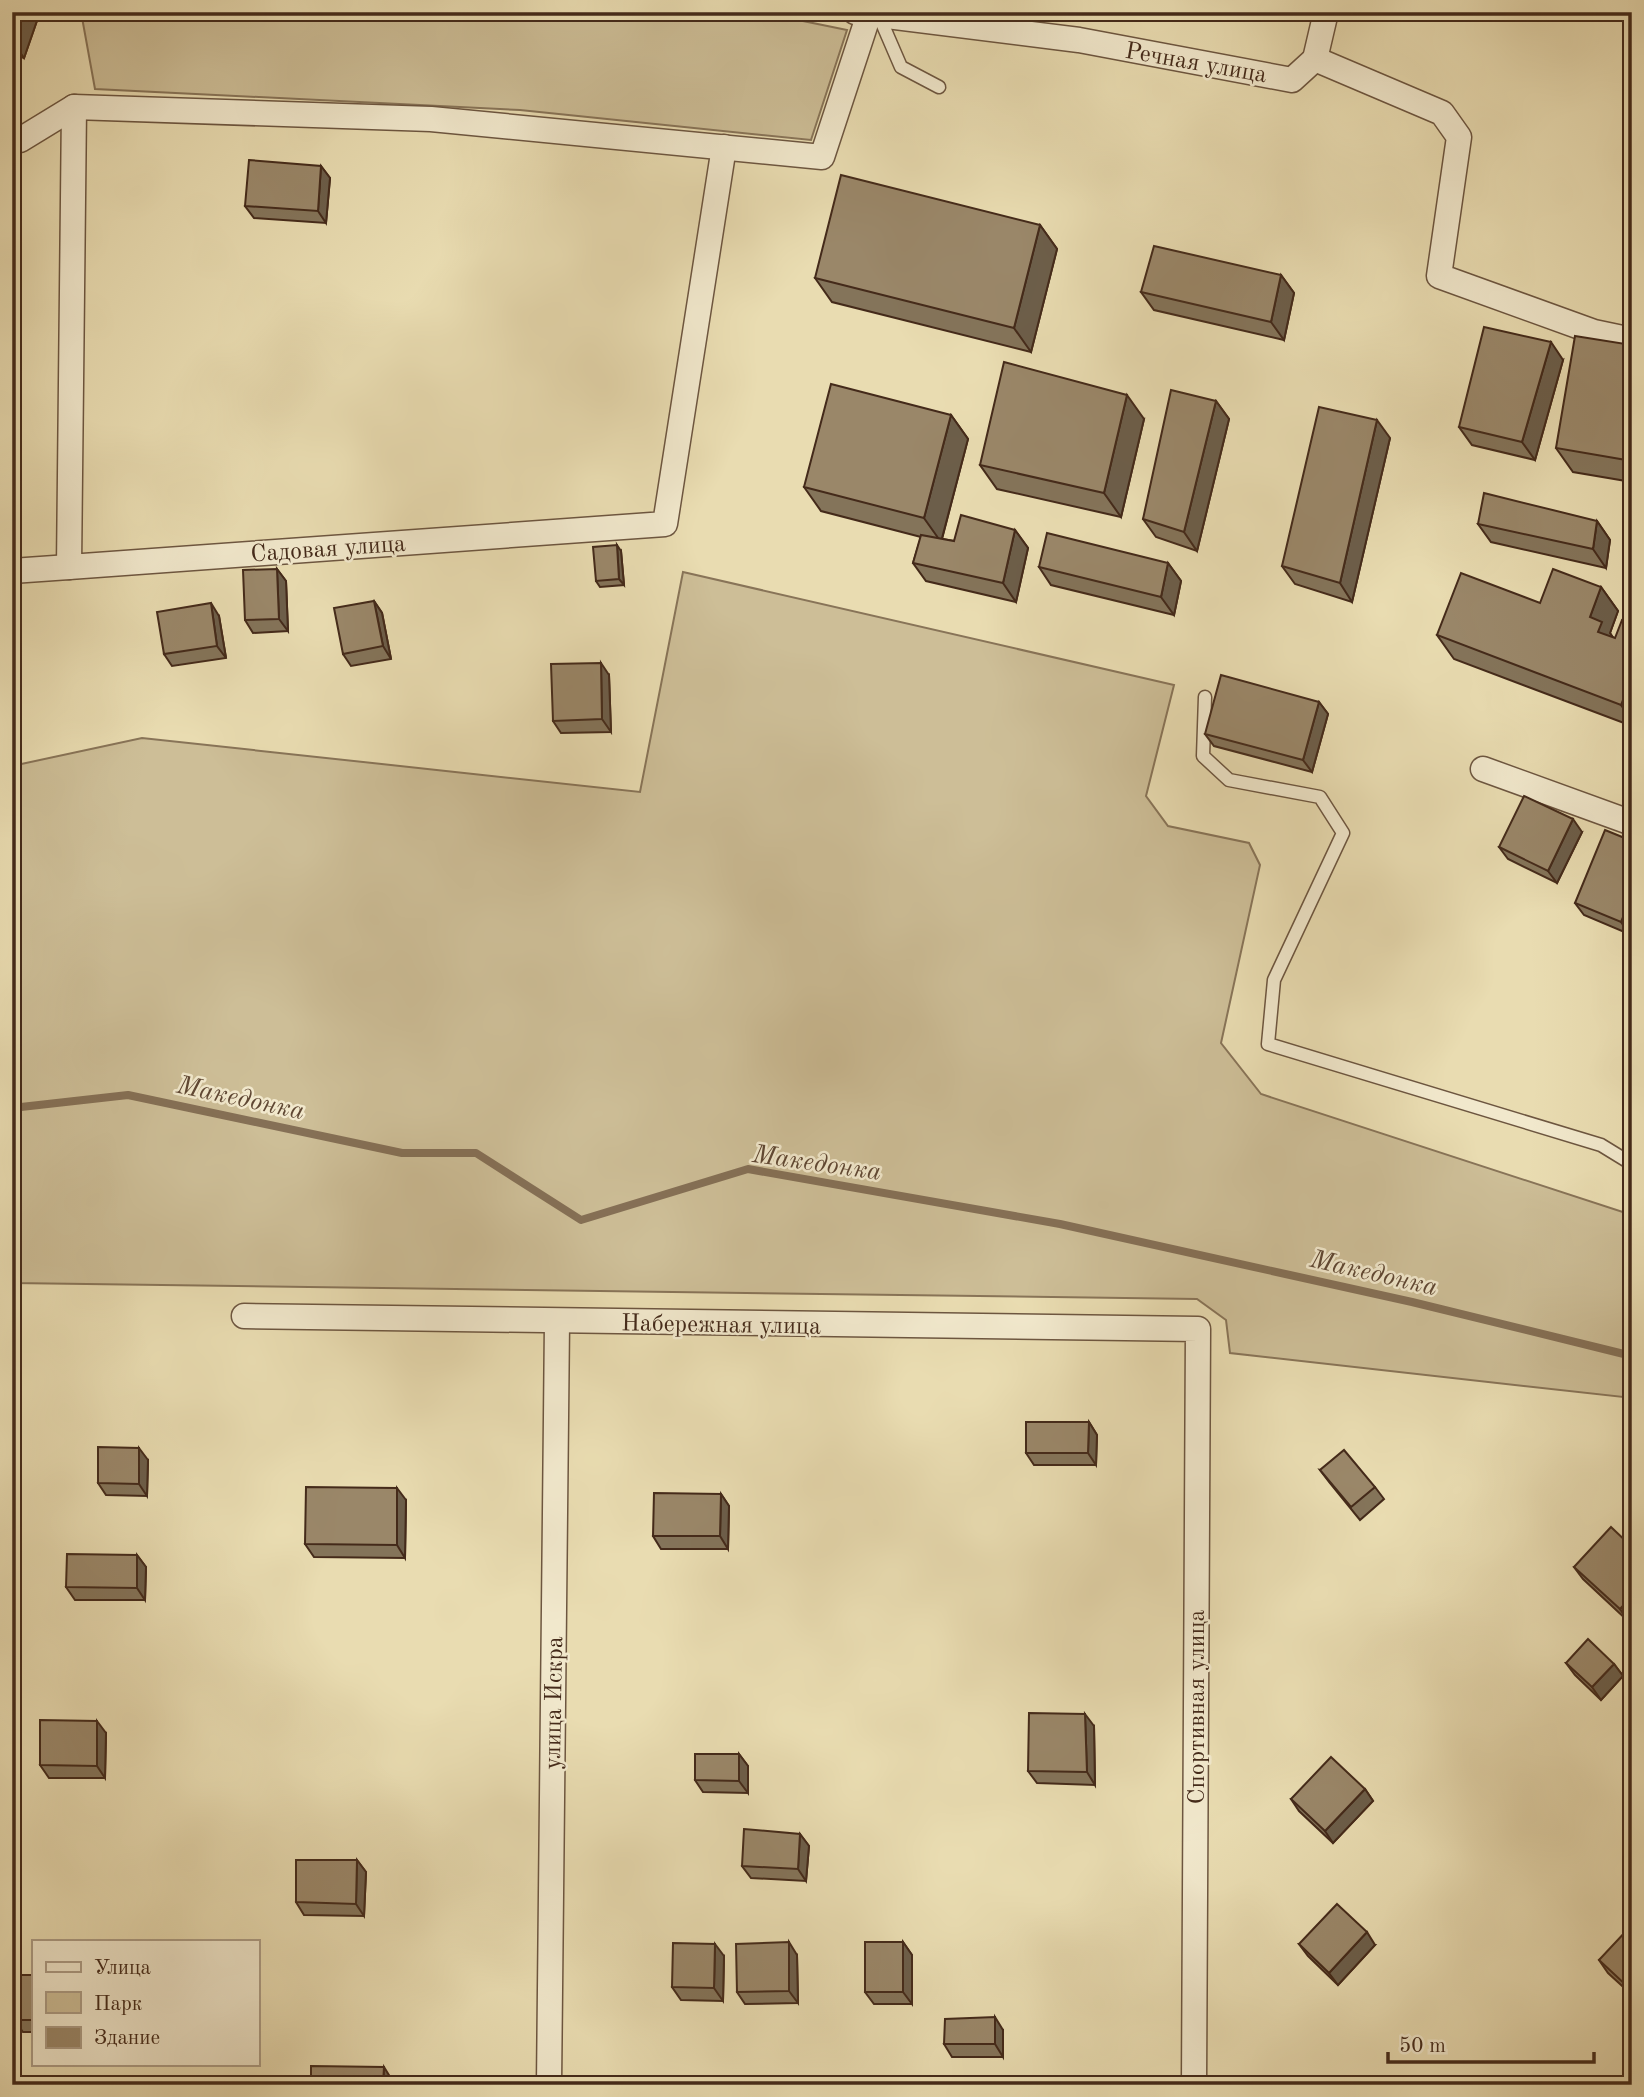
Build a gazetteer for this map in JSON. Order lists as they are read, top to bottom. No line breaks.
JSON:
{"streets":{"street":["Речная улица","Садовая улица","Набережная улица","улица Искра","Спортивная улица"]},"crossings":[["Набережная улица","улица Искра"],["Набережная улица","Спортивная улица"]],"water":["Македонка"],"legend":["Улица","Парк","Здание"],"scale_bar":"50 m"}
